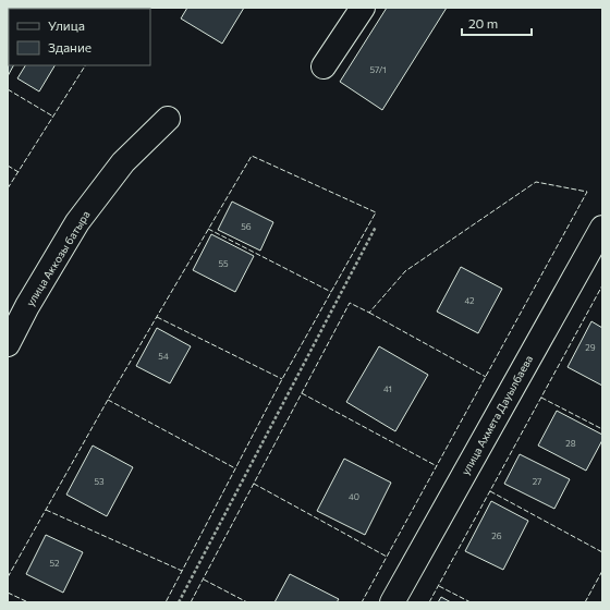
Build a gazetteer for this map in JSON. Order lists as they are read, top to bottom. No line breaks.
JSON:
{"streets":{"street":["улица Аккозы батыра","улица Ахмета Дауылбаева"]},"house_numbers":["57/1","56","55","42","29","54","41","28","53","27","40","26","52"],"legend":["Улица","Здание"],"scale_bar":"20 m"}
